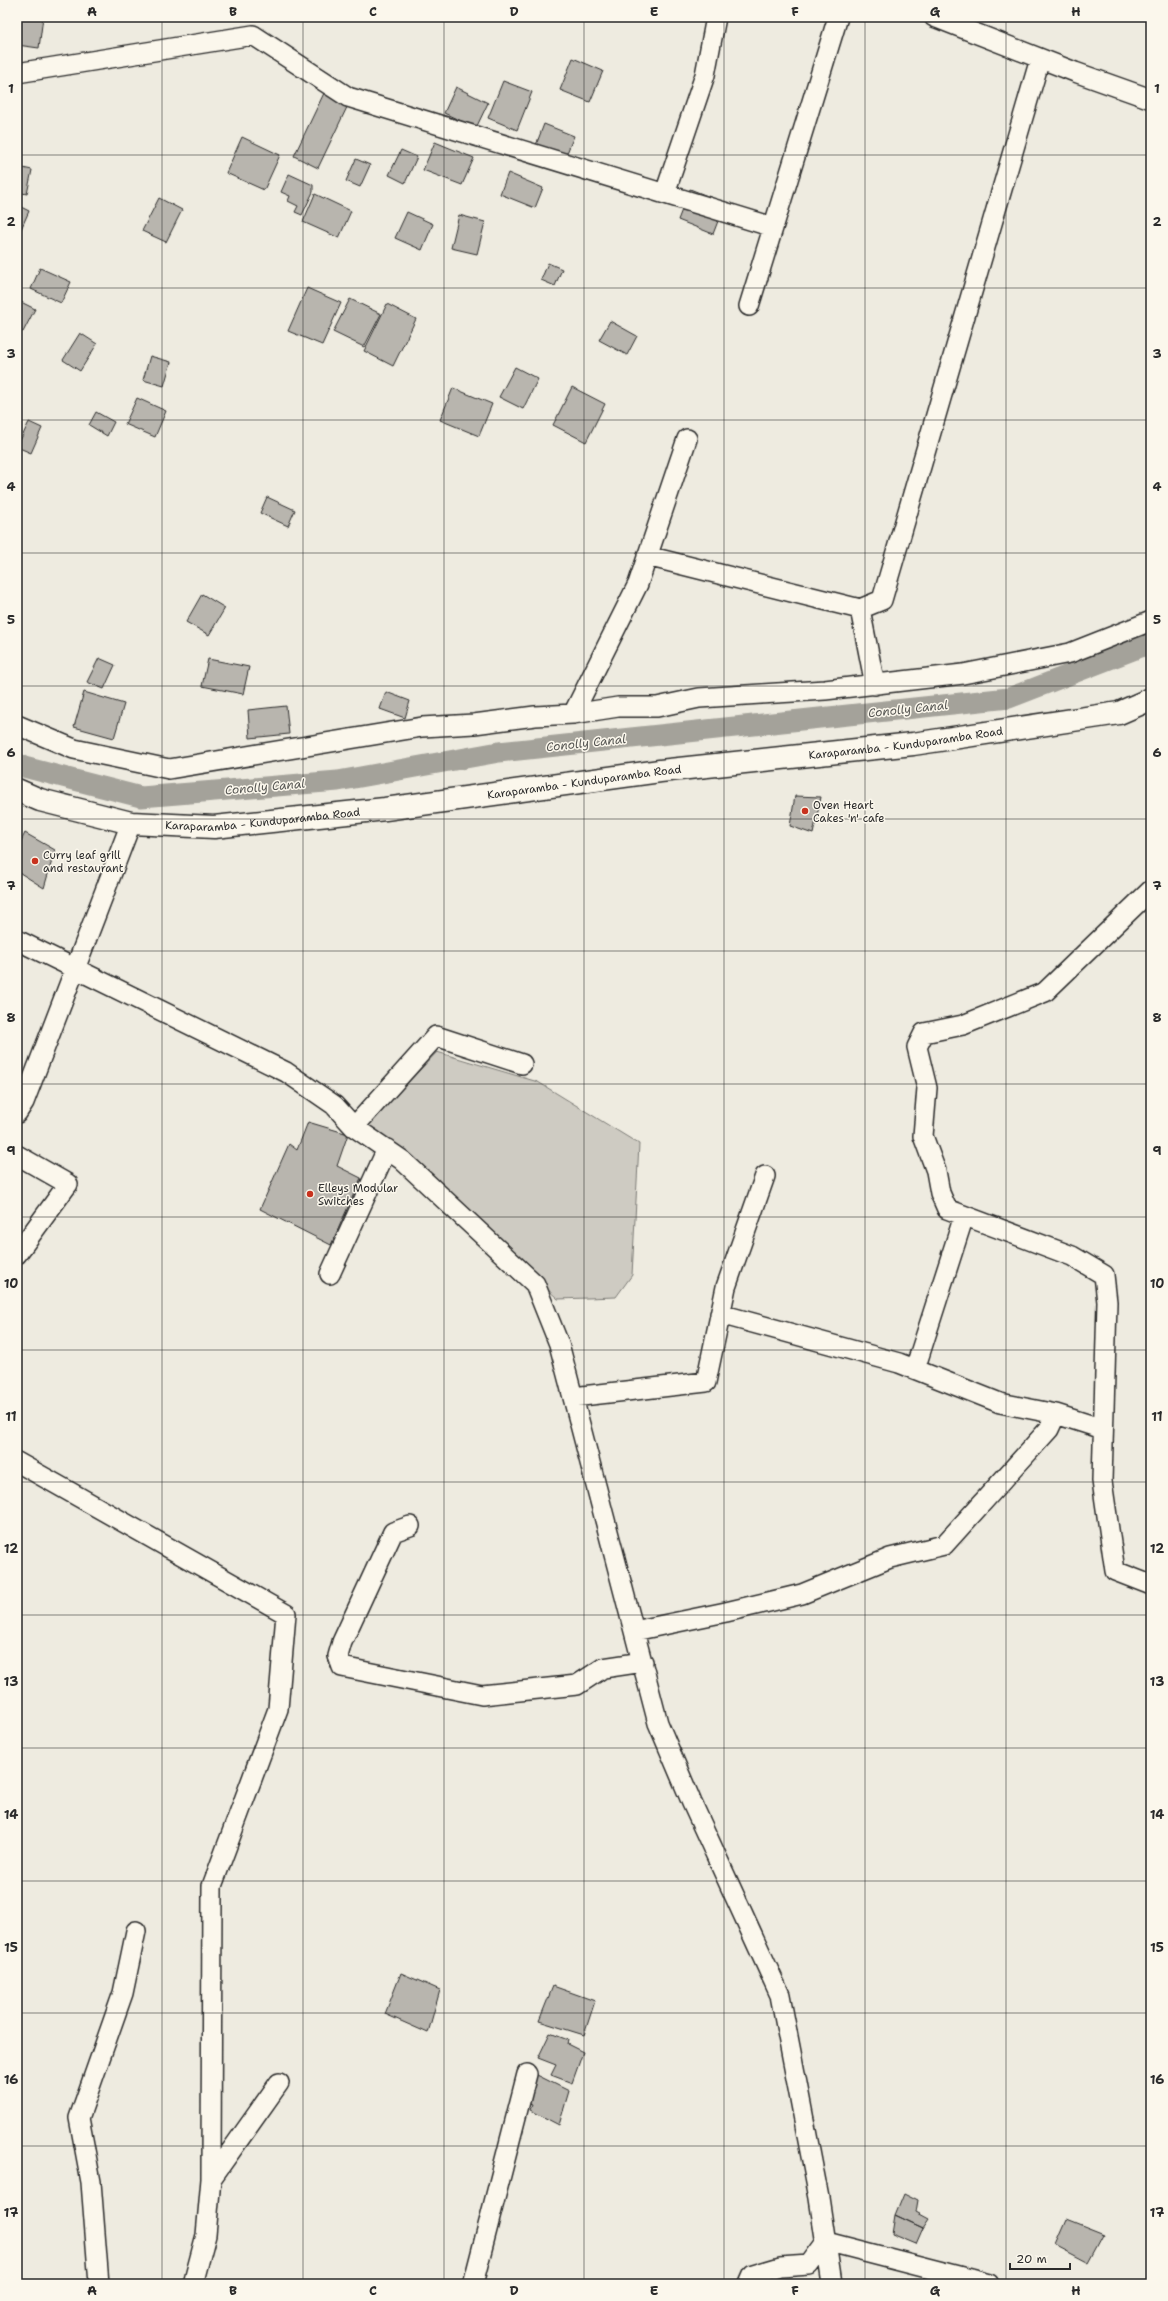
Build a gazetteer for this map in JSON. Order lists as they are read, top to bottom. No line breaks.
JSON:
{"streets":{"main road":["Karaparamba - Kunduparamba Road"]},"water":["Conolly Canal"],"places":["Oven Heart Cakes 'n' cafe","Curry leaf grill and restaurant","Elleys Modular Switches"],"scale_bar":"20 m","grid":{"columns":["A","B","C","D","E","F","G","H"],"rows":["1","2","3","4","5","6","7","8","9","10","11","12","13","14","15","16","17"]}}
